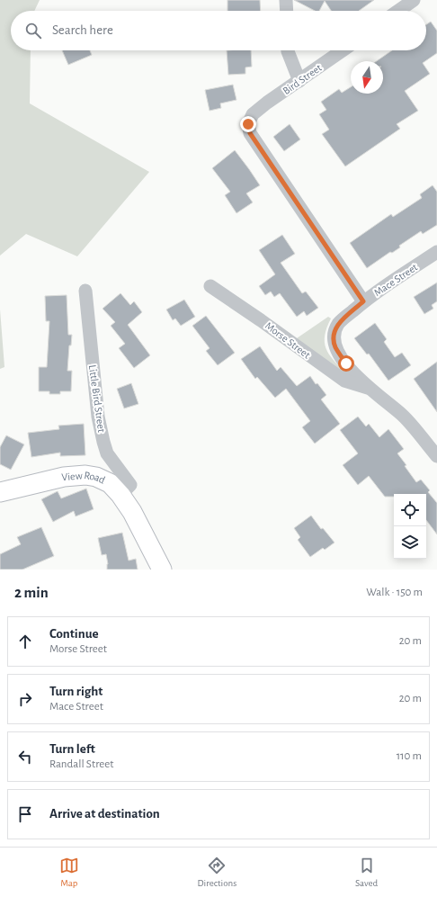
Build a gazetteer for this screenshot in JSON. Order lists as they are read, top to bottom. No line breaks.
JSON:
{"streets":{"street":["Bird Street","Mace Street","Morse Street","Little Bird Street","View Road"]},"crossings":[["Bird Street","Mace Street"],["Mace Street","Morse Street"],["Little Bird Street","View Road"]],"north":"bottom","page":{"search":"Search here","heading":["2 min","Walk · 150 m"],"list":[["Continue","Morse Street","20 m"],["Turn right","Mace Street","20 m"],["Turn left","Randall Street","110 m"],"Arrive at destination"],"nav":["Map","Directions","Saved"]}}
